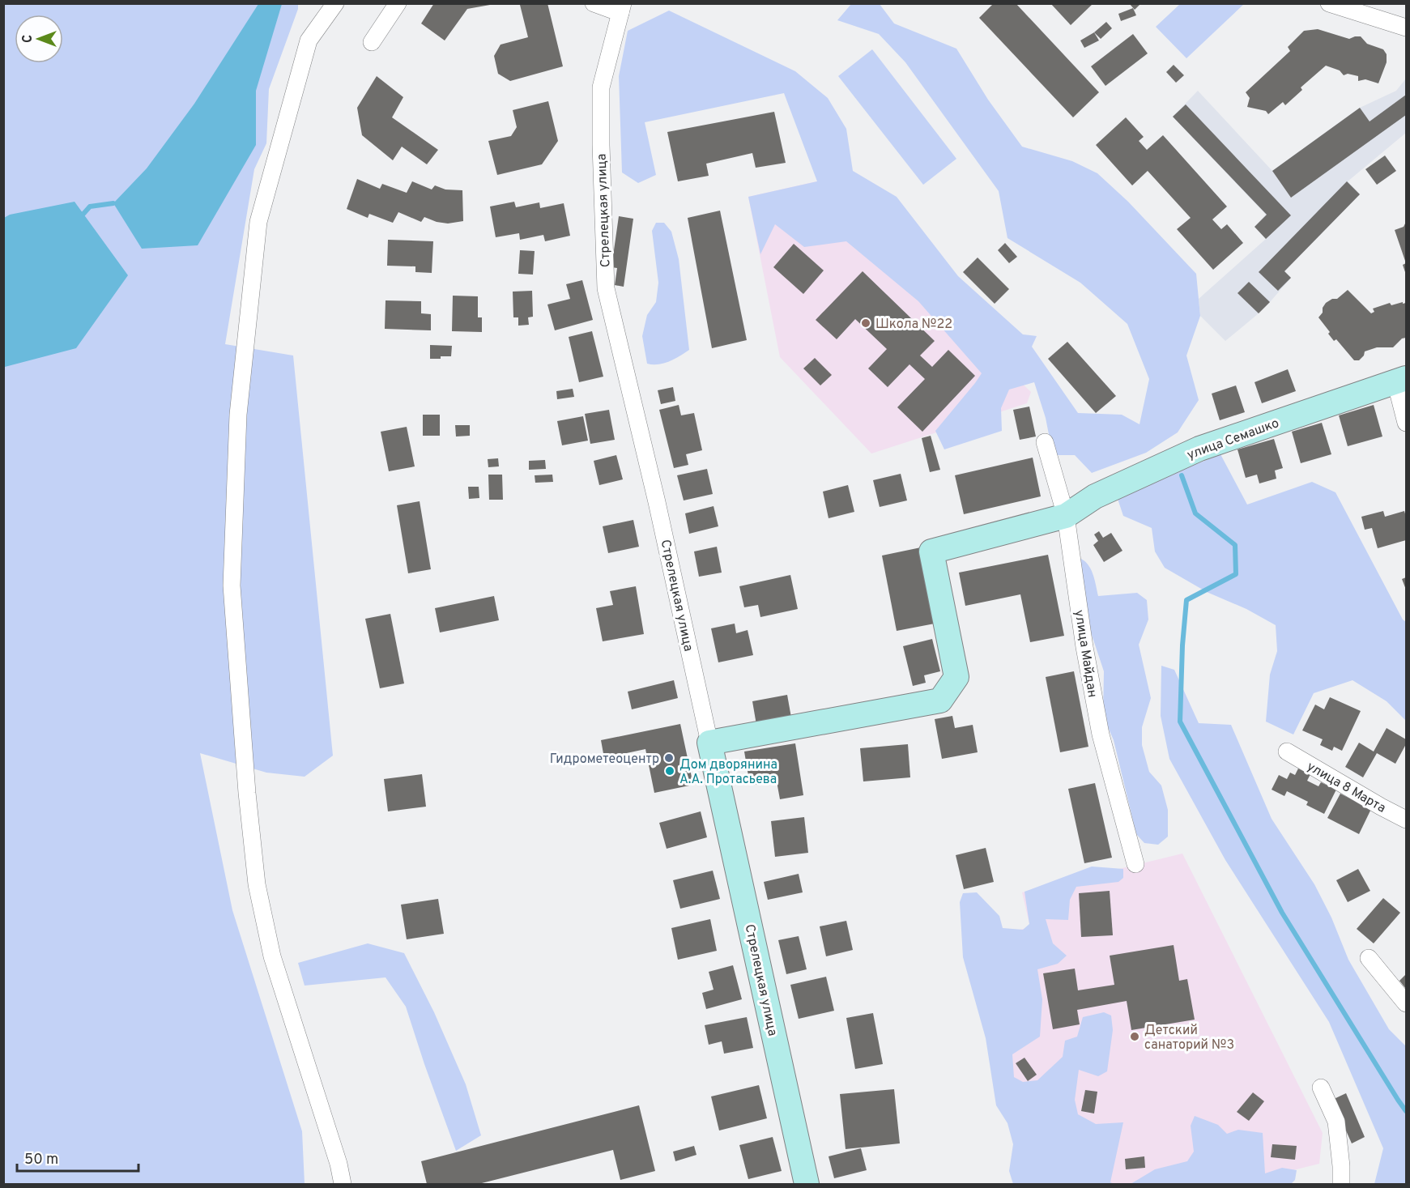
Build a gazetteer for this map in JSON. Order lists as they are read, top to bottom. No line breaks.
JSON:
{"streets":{"street":["Стрелецкая улица","улица Семашко","улица Майдан","улица 8 Марта"]},"crossings":[["Стрелецкая улица","улица Семашко"],["улица Семашко","улица Майдан"]],"places":["Школа №22","Гидрометеоцентр","Дом дворянина А.А. Протасьева","Детский санаторий №3"],"scale_bar":"50 m","north":"left"}
